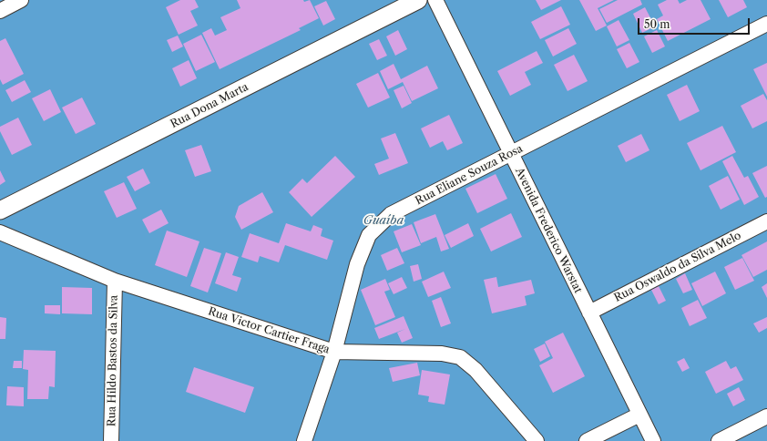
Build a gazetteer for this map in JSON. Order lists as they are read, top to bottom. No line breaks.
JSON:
{"streets":{"street":["Rua Dona Marta","Rua Eliane Souza Rosa","Avenida Frederico Warstat","Rua Oswaldo da Silva Melo","Rua Victor Cartier Fraga","Rua Hildo Bastos da Silva"]},"crossings":[["Rua Eliane Souza Rosa","Avenida Frederico Warstat"],["Rua Eliane Souza Rosa","Rua Victor Cartier Fraga"],["Avenida Frederico Warstat","Rua Oswaldo da Silva Melo"],["Rua Victor Cartier Fraga","Rua Hildo Bastos da Silva"]],"water":["Guaíba"],"scale_bar":"50 m"}
